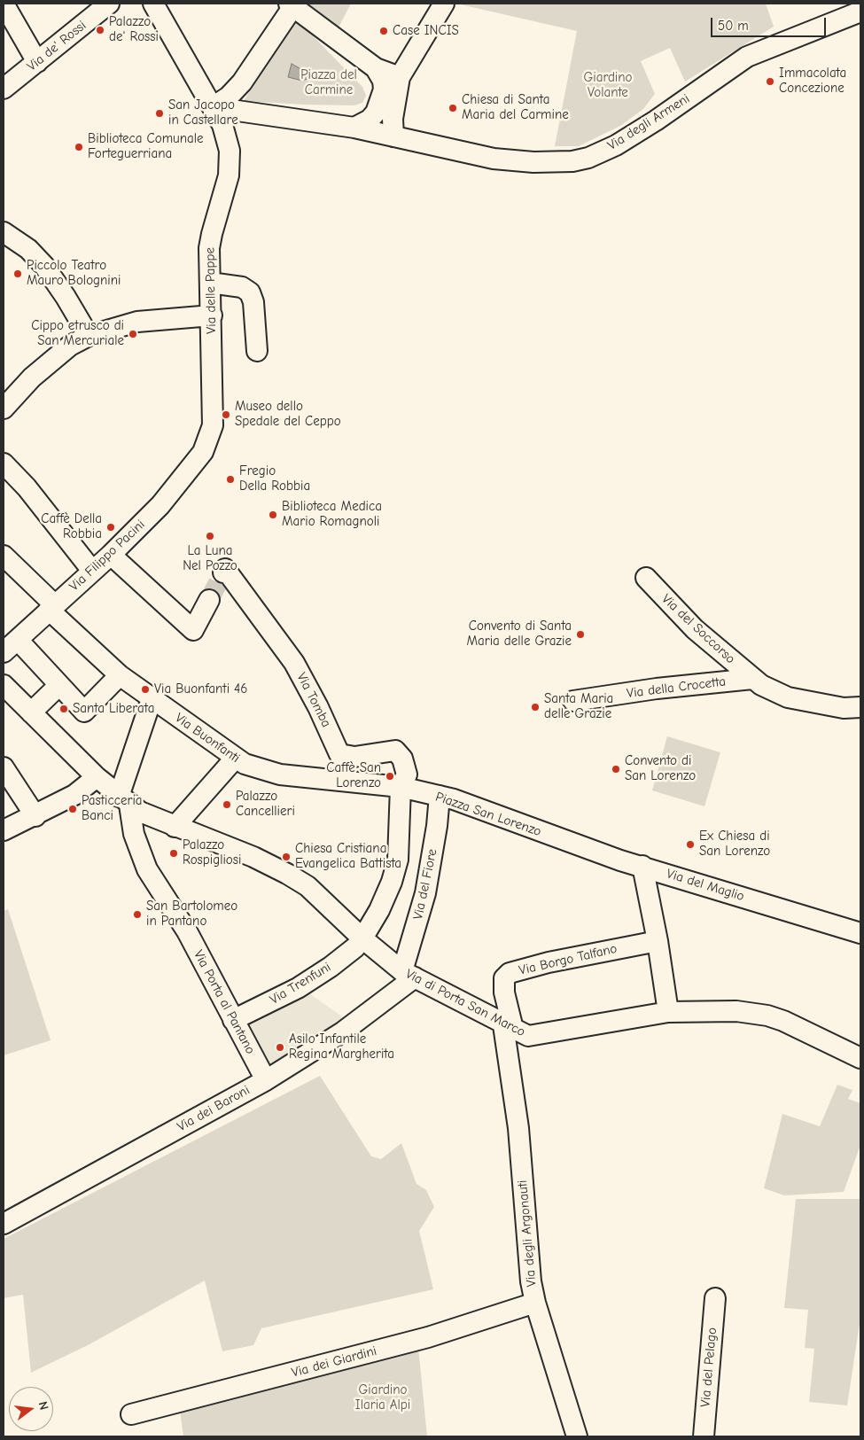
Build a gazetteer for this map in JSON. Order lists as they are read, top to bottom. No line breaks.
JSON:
{"streets":{"street":["Via de' Rossi","Via degli Armeni","Via delle Pappe","Via Filippo Pacini","Via del Soccorso","Via della Crocetta","Via Tomba","Via Buonfanti","Piazza San Lorenzo","Via del Fiore","Via del Maglio","Via Borgo Talfano","Via Trenfuni","Via Porta al Pantano","Via di Porta San Marco","Via dei Baroni","Via degli Argonauti","Via dei Giardini","Via del Pelago"]},"crossings":[["Via delle Pappe","Via Filippo Pacini"],["Via Filippo Pacini","Via Buonfanti"],["Via del Soccorso","Via della Crocetta"],["Via Tomba","Via Buonfanti"],["Via Tomba","Piazza San Lorenzo"],["Via Tomba","Via Trenfuni"],["Via Buonfanti","Piazza San Lorenzo"],["Via Buonfanti","Via Trenfuni"],["Piazza San Lorenzo","Via del Fiore"],["Piazza San Lorenzo","Via del Maglio"],["Piazza San Lorenzo","Via Trenfuni"],["Via del Fiore","Via di Porta San Marco"],["Via del Fiore","Via dei Baroni"],["Via Borgo Talfano","Via di Porta San Marco"],["Via Borgo Talfano","Via degli Argonauti"],["Via Trenfuni","Via Porta al Pantano"],["Via Trenfuni","Via di Porta San Marco"],["Via Porta al Pantano","Via di Porta San Marco"],["Via Porta al Pantano","Via dei Baroni"],["Via di Porta San Marco","Via dei Baroni"],["Via di Porta San Marco","Via degli Argonauti"],["Via degli Argonauti","Via dei Giardini"]],"parks":["Piazza del Carmine","Giardino Volante","Giardino Ilaria Alpi"],"places":["Palazzo de' Rossi","Case INCIS","Immacolata Concezione","Chiesa di Santa Maria del Carmine","San Jacopo in Castellare","Biblioteca Comunale Forteguerriana","Piccolo Teatro Mauro Bolognini","Cippo etrusco di San Mercuriale","Museo dello Spedale del Ceppo","Fregio Della Robbia","Biblioteca Medica Mario Romagnoli","Caffè Della Robbia","La Luna Nel Pozzo","Convento di Santa Maria delle Grazie","Via Buonfanti 46","Santa Maria delle Grazie","Santa Liberata","Convento di San Lorenzo","Caffè San Lorenzo","Palazzo Cancellieri","Pasticceria Banci","Ex Chiesa di San Lorenzo","Palazzo Rospigliosi","Chiesa Cristiana Evangelica Battista","San Bartolomeo in Pantano","Asilo Infantile Regina Margherita"],"scale_bar":"50 m","north":"right"}
